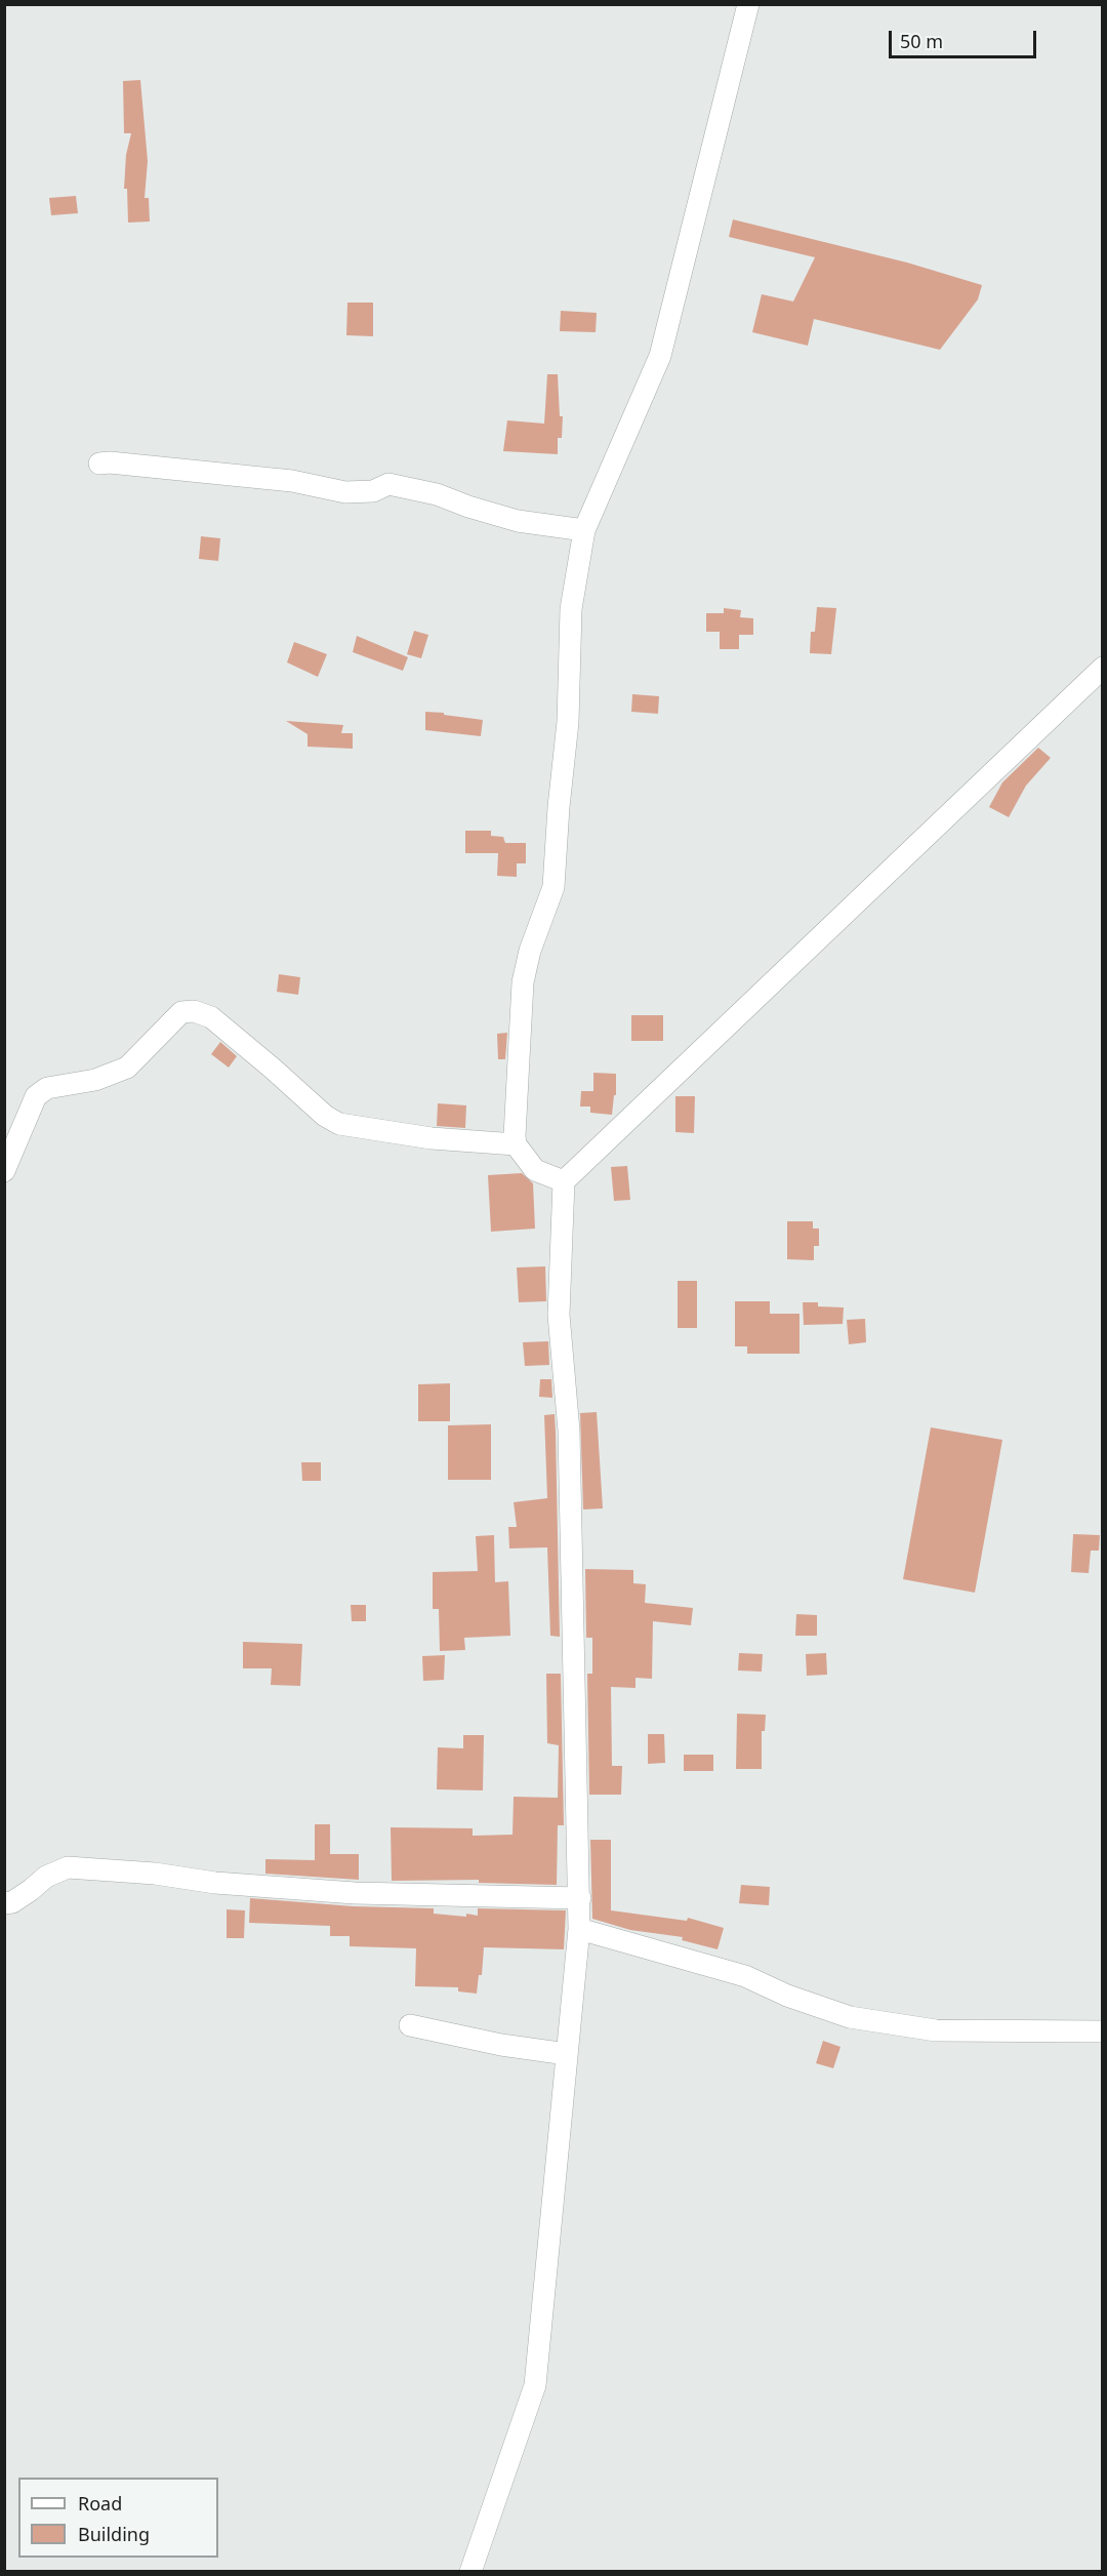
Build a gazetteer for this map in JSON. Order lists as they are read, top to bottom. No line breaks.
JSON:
{"legend":["Road","Building"],"scale_bar":"50 m"}
